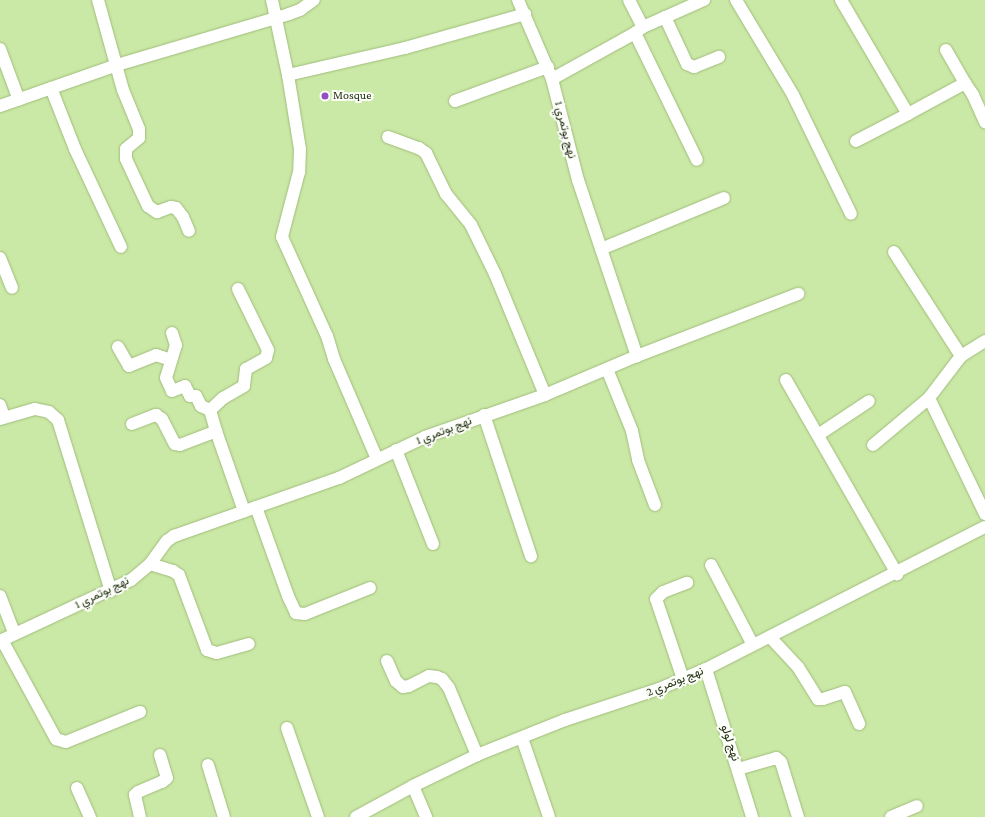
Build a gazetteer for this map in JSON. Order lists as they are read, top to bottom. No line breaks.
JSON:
{"streets":{"street":["نهج بوتمري 1","نهج بوتمري 2","نهج لولو"]},"crossings":[["نهج بوتمري 2","نهج لولو"]],"places":["Mosque"]}
